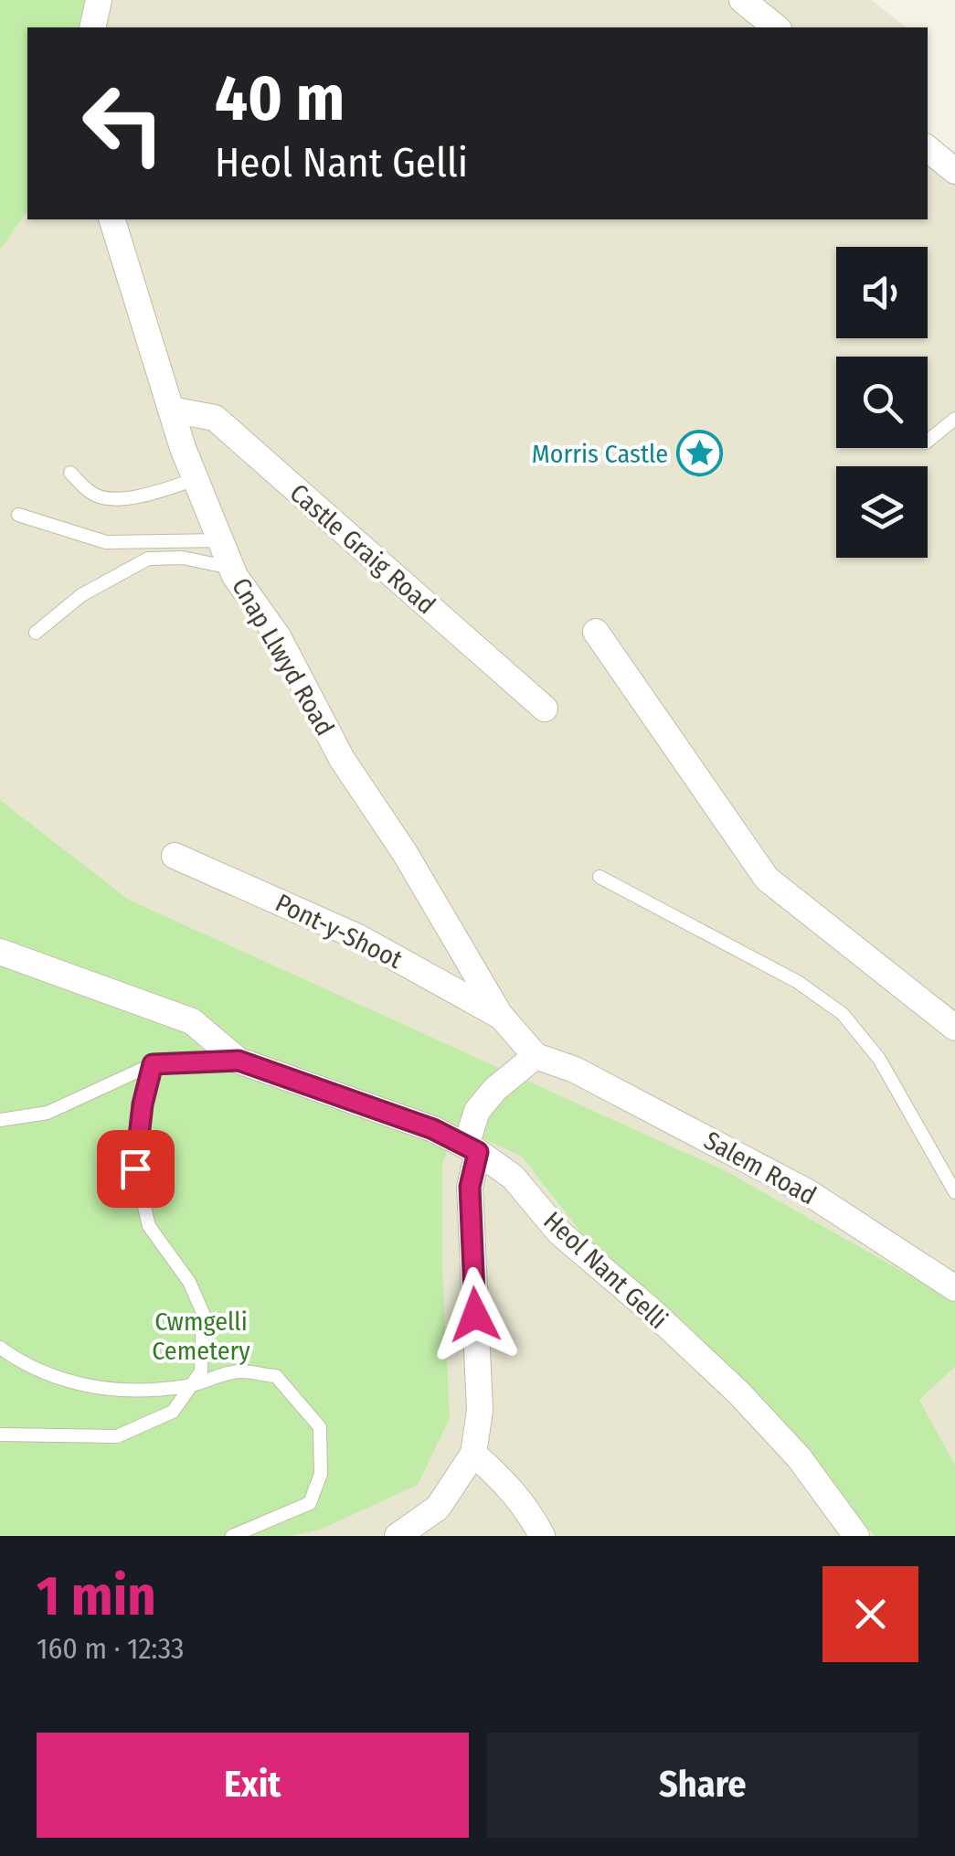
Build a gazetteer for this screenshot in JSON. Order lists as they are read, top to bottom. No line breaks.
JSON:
{"streets":{"street":["Castle Graig Road","Cnap Llwyd Road","Pont-y-Shoot","Salem Road","Heol Nant Gelli"]},"crossings":[["Castle Graig Road","Cnap Llwyd Road"],["Cnap Llwyd Road","Pont-y-Shoot"],["Cnap Llwyd Road","Salem Road"]],"parks":["Cwmgelli Cemetery"],"places":{"place":["Morris Castle"]},"page":{"turn":["40 m","Heol Nant Gelli"],"heading":["1 min","160 m · 12:33"],"buttons":["Exit","Share"]}}
